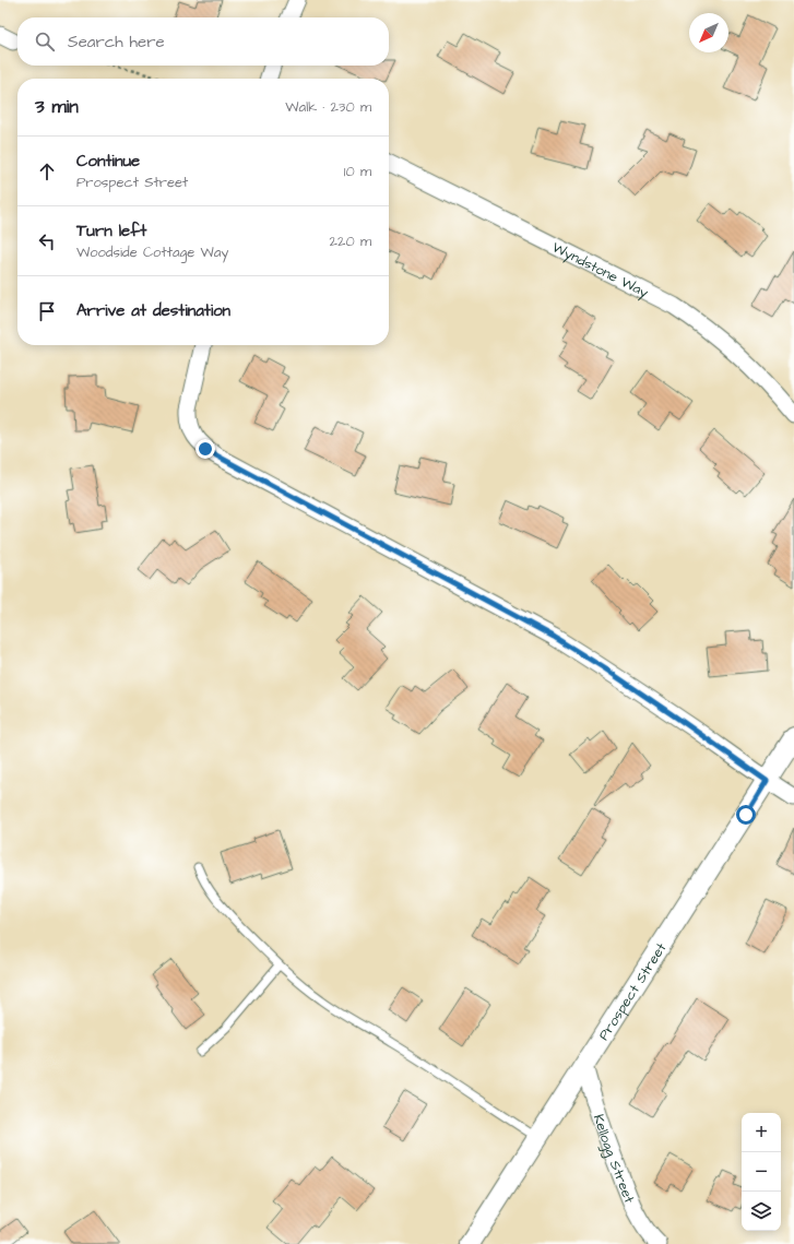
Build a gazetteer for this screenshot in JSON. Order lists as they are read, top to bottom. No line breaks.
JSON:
{"streets":{"street":["Wyndstone Way","Prospect Street","Kellogg Street"]},"crossings":[["Prospect Street","Kellogg Street"]],"north":"bottom left","page":{"search":"Search here","heading":["3 min","Walk · 230 m"],"list":[["Continue","Prospect Street","10 m"],["Turn left","Woodside Cottage Way","220 m"],"Arrive at destination"],"map_buttons":["+","−"]}}
